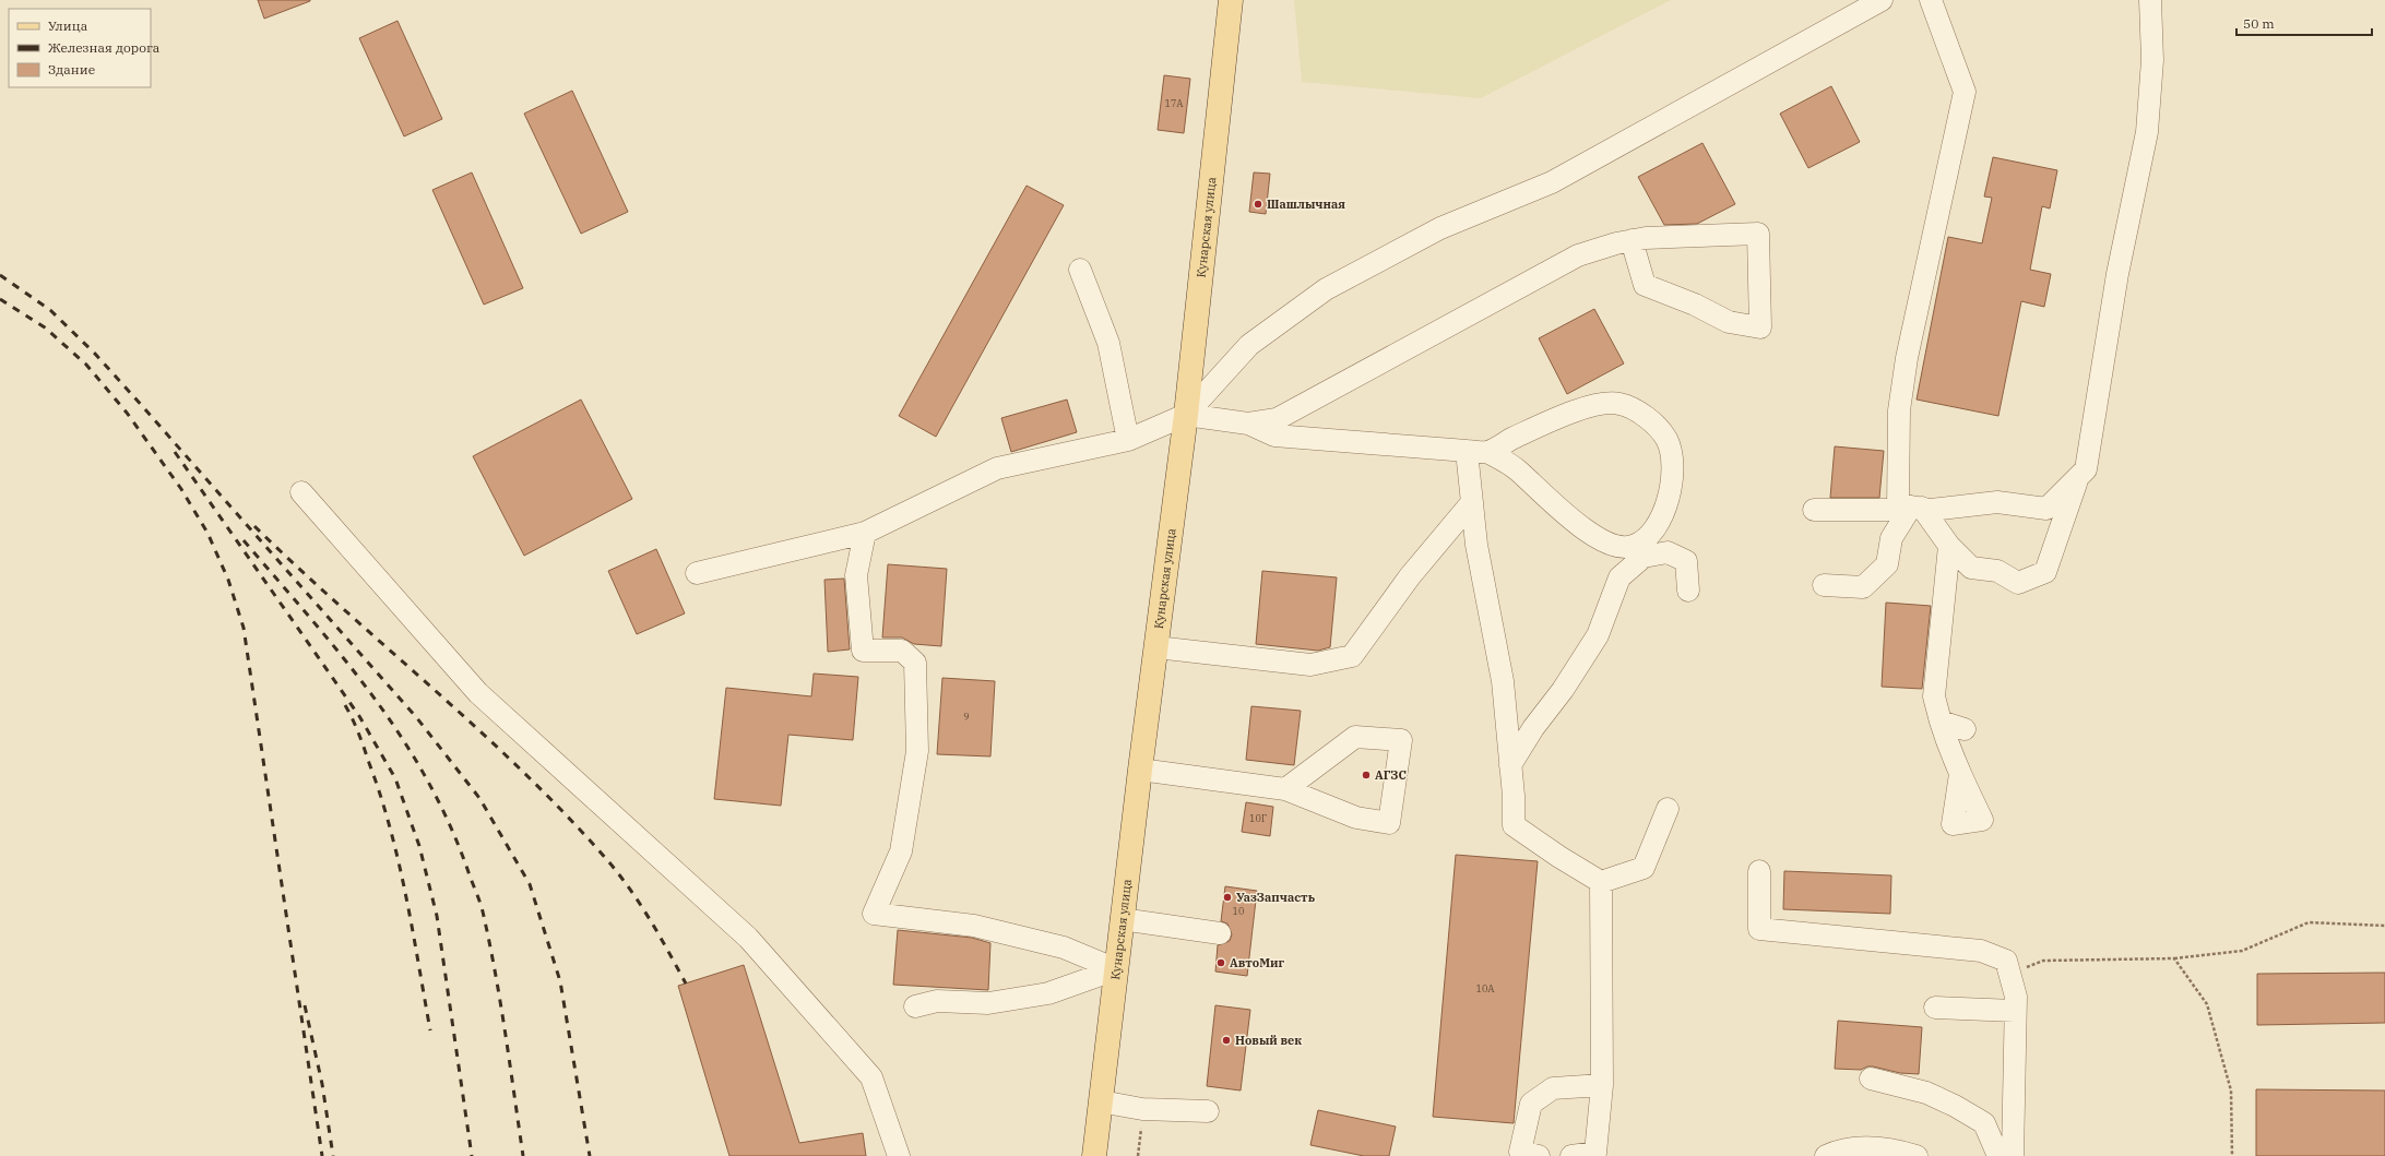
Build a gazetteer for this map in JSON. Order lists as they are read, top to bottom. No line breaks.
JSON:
{"streets":{"main road":["Кунарская улица"]},"places":["Шашлычная","АГЗС","УазЗапчасть","АвтоМиг","Новый век"],"house_numbers":["17А","9","10Г","10","10А"],"legend":["Улица","Железная дорога","Здание"],"scale_bar":"50 m"}
